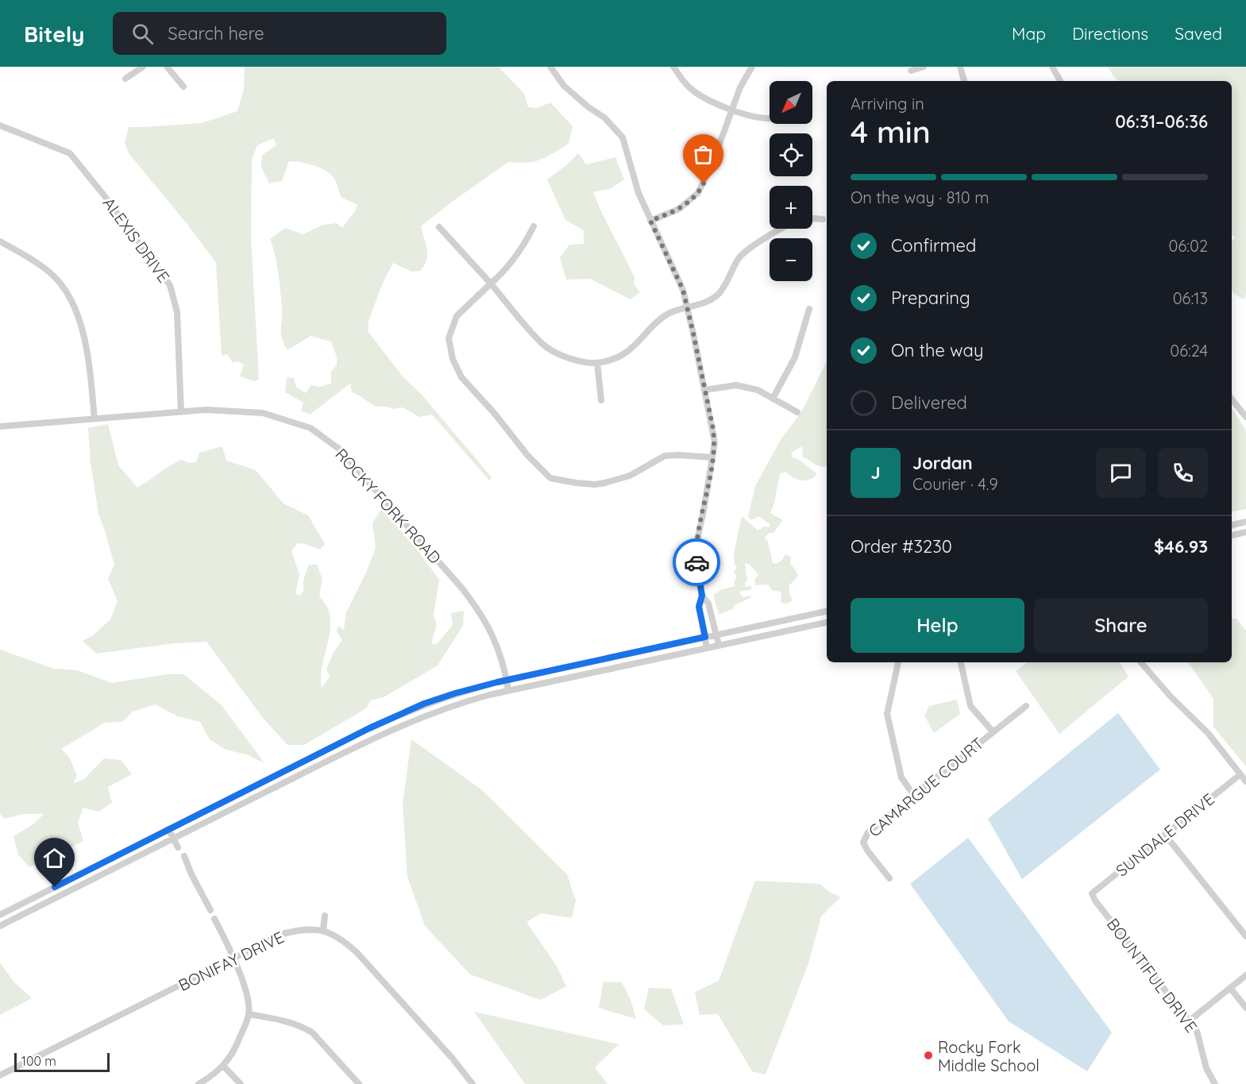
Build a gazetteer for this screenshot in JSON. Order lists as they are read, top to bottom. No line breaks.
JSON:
{"streets":{"street":["ALEXIS DRIVE","ROCKY FORK ROAD","CAMARGUE COURT","SUNDALE DRIVE","BONIFAY DRIVE","BOUNTIFUL DRIVE"]},"crossings":[["ALEXIS DRIVE","ROCKY FORK ROAD"],["SUNDALE DRIVE","BOUNTIFUL DRIVE"]],"places":["Rocky Fork Middle School"],"scale_bar":"100 m","north":"bottom left","page":{"header":"Bitely","search":"Search here","nav":["Map","Directions","Saved"],"map_buttons":["+","−"],"heading":["4 min","Arriving in","06:31–06:36"],"panel":["Jordan","Courier · 4.9","Order #3230","$46.93"],"bar":"On the way · 810 m","list":[["Confirmed","06:02"],["Preparing","06:13"],["On the way","06:24"],"Delivered"],"round":"J","buttons":["Help","Share"],"scale":"100 m"}}
